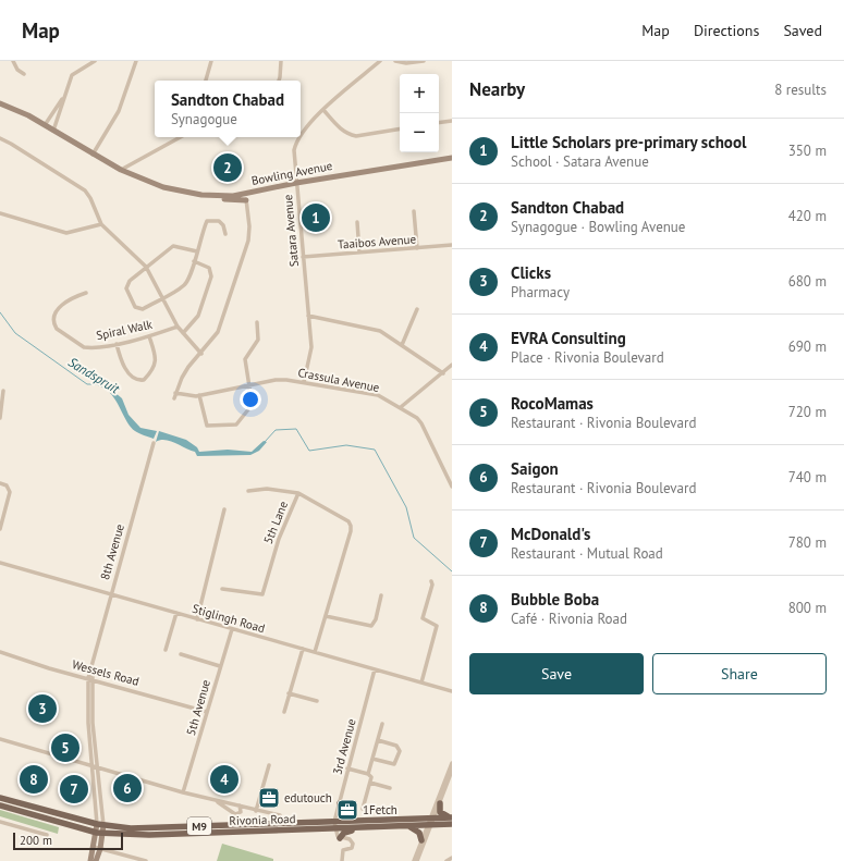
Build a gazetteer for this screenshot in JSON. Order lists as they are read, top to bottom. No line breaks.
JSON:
{"streets":{"main road":["Bowling Avenue","Rivonia Road","M9"],"street":["Satara Avenue","Taaibos Avenue","Spiral Walk","Crassula Avenue","5th Lane","8th Avenue","Stiglingh Road","Wessels Road","5th Avenue","3rd Avenue"]},"crossings":[["Bowling Avenue","Satara Avenue"],["Satara Avenue","Taaibos Avenue"],["Satara Avenue","Crassula Avenue"],["8th Avenue","Stiglingh Road"],["8th Avenue","Wessels Road"],["Stiglingh Road","5th Avenue"],["Stiglingh Road","3rd Avenue"],["Wessels Road","5th Avenue"],["3rd Avenue","Rivonia Road"]],"water":["Sandspruit"],"places":{"office":["edutouch","1Fetch"]},"scale_bar":"200 m","page":{"header":"Map","nav":["Map","Directions","Saved"],"heading":["Nearby","8 results"],"map_buttons":["+","−"],"popup":["Sandton Chabad","Synagogue"],"list":[{"mark":"1","name":"Little Scholars pre-primary school","note":"School · Satara Avenue","value":"350 m"},{"mark":"2","name":"Sandton Chabad","note":"Synagogue · Bowling Avenue","value":"420 m"},{"mark":"3","name":"Clicks","note":"Pharmacy","value":"680 m"},{"mark":"4","name":"EVRA Consulting","note":"Place · Rivonia Boulevard","value":"690 m"},{"mark":"5","name":"RocoMamas","note":"Restaurant · Rivonia Boulevard","value":"720 m"},{"mark":"6","name":"Saigon","note":"Restaurant · Rivonia Boulevard","value":"740 m"},{"mark":"7","name":"McDonald's","note":"Restaurant · Mutual Road","value":"780 m"},{"mark":"8","name":"Bubble Boba","note":"Café · Rivonia Road","value":"800 m"}],"pins":["2","1","3","5","4","8","6","7"],"buttons":["Save","Share"],"scale":"200 m"}}
